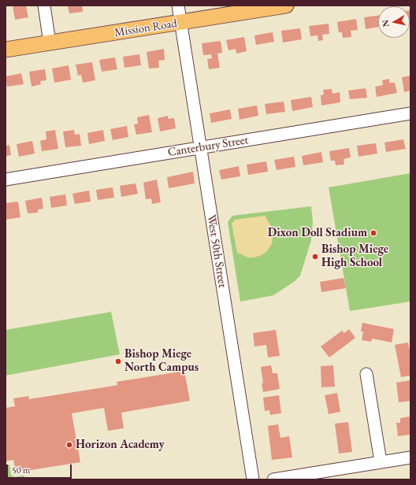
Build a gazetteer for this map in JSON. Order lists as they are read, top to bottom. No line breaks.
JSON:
{"streets":{"main road":["Mission Road"],"street":["Canterbury Street","West 50th Street"]},"crossings":[["Mission Road","West 50th Street"],["Canterbury Street","West 50th Street"]],"places":["Dixon Doll Stadium","Bishop Miege High School","Bishop Miege North Campus","Horizon Academy"],"scale_bar":"50 m","north":"left"}
